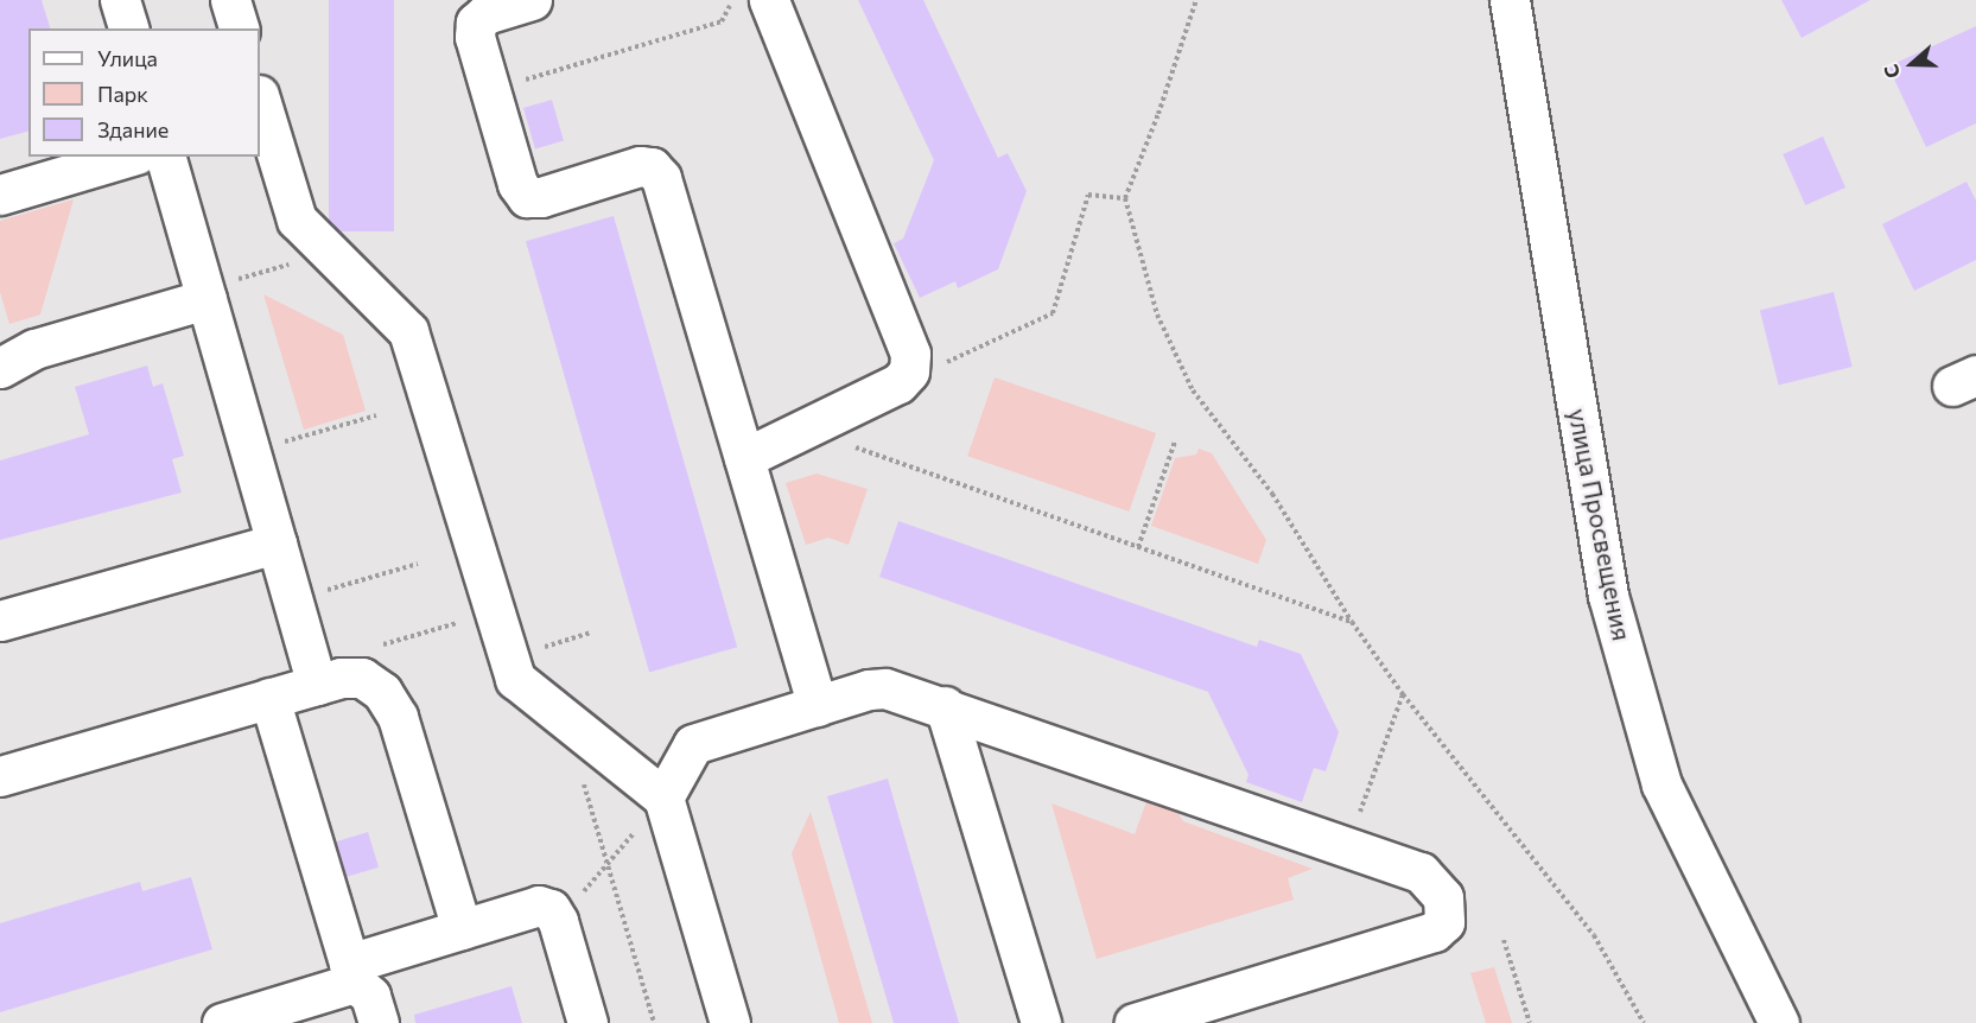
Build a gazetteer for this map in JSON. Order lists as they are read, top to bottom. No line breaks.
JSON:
{"streets":{"street":["улица Просвещения"]},"legend":["Улица","Парк","Здание"],"north":"left"}
